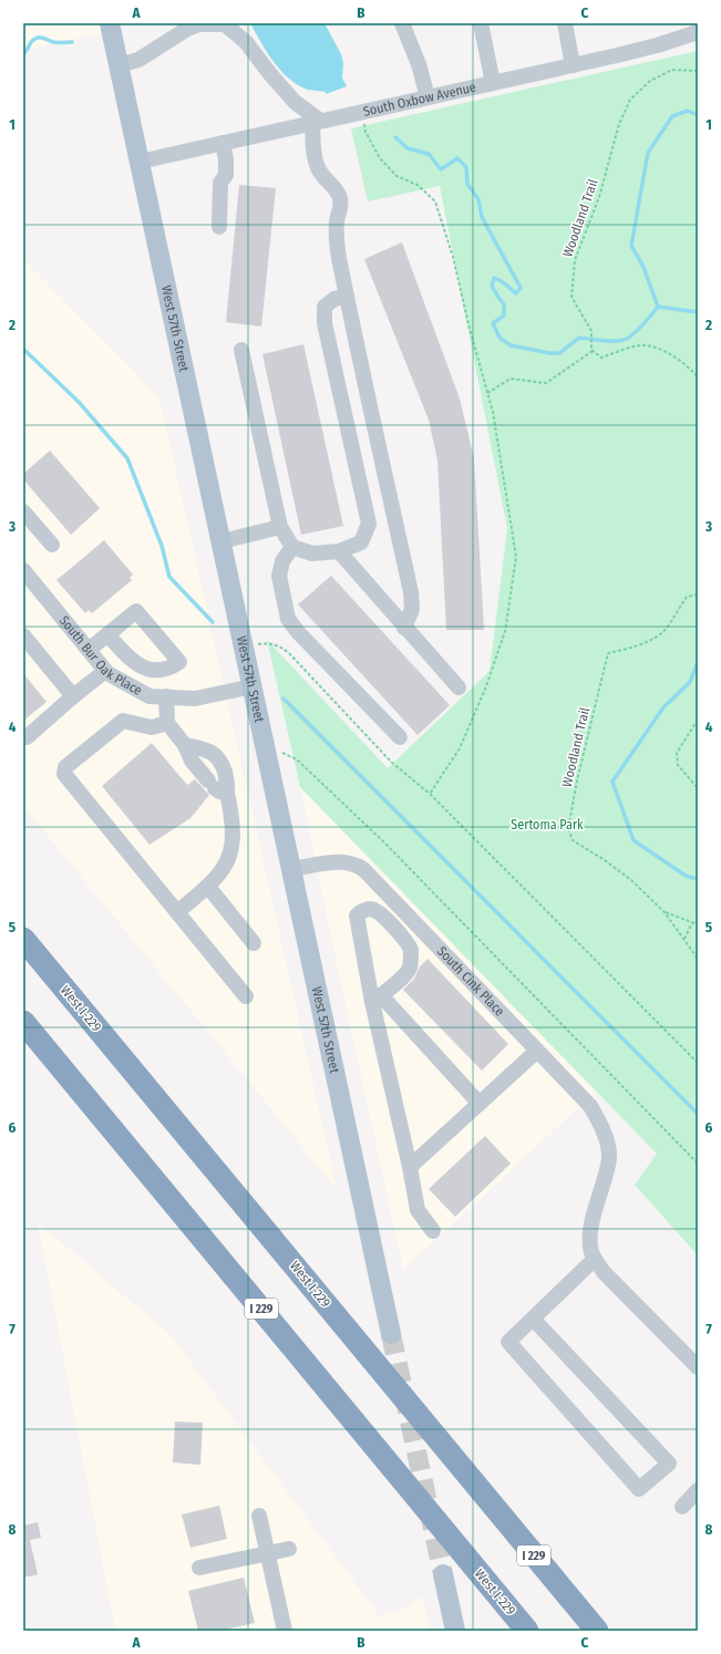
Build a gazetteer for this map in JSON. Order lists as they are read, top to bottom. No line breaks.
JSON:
{"streets":{"highway":["West I-229","I 229"],"main road":["West 57th Street"],"street":["South Oxbow Avenue","South Bur Oak Place","South Cink Place"],"path":["Woodland Trail"]},"crossings":[["South Oxbow Avenue","West 57th Street"],["West 57th Street","South Bur Oak Place"],["West 57th Street","South Cink Place"]],"parks":["Sertoma Park"],"grid":{"columns":["A","B","C"],"rows":["1","2","3","4","5","6","7","8"]}}
